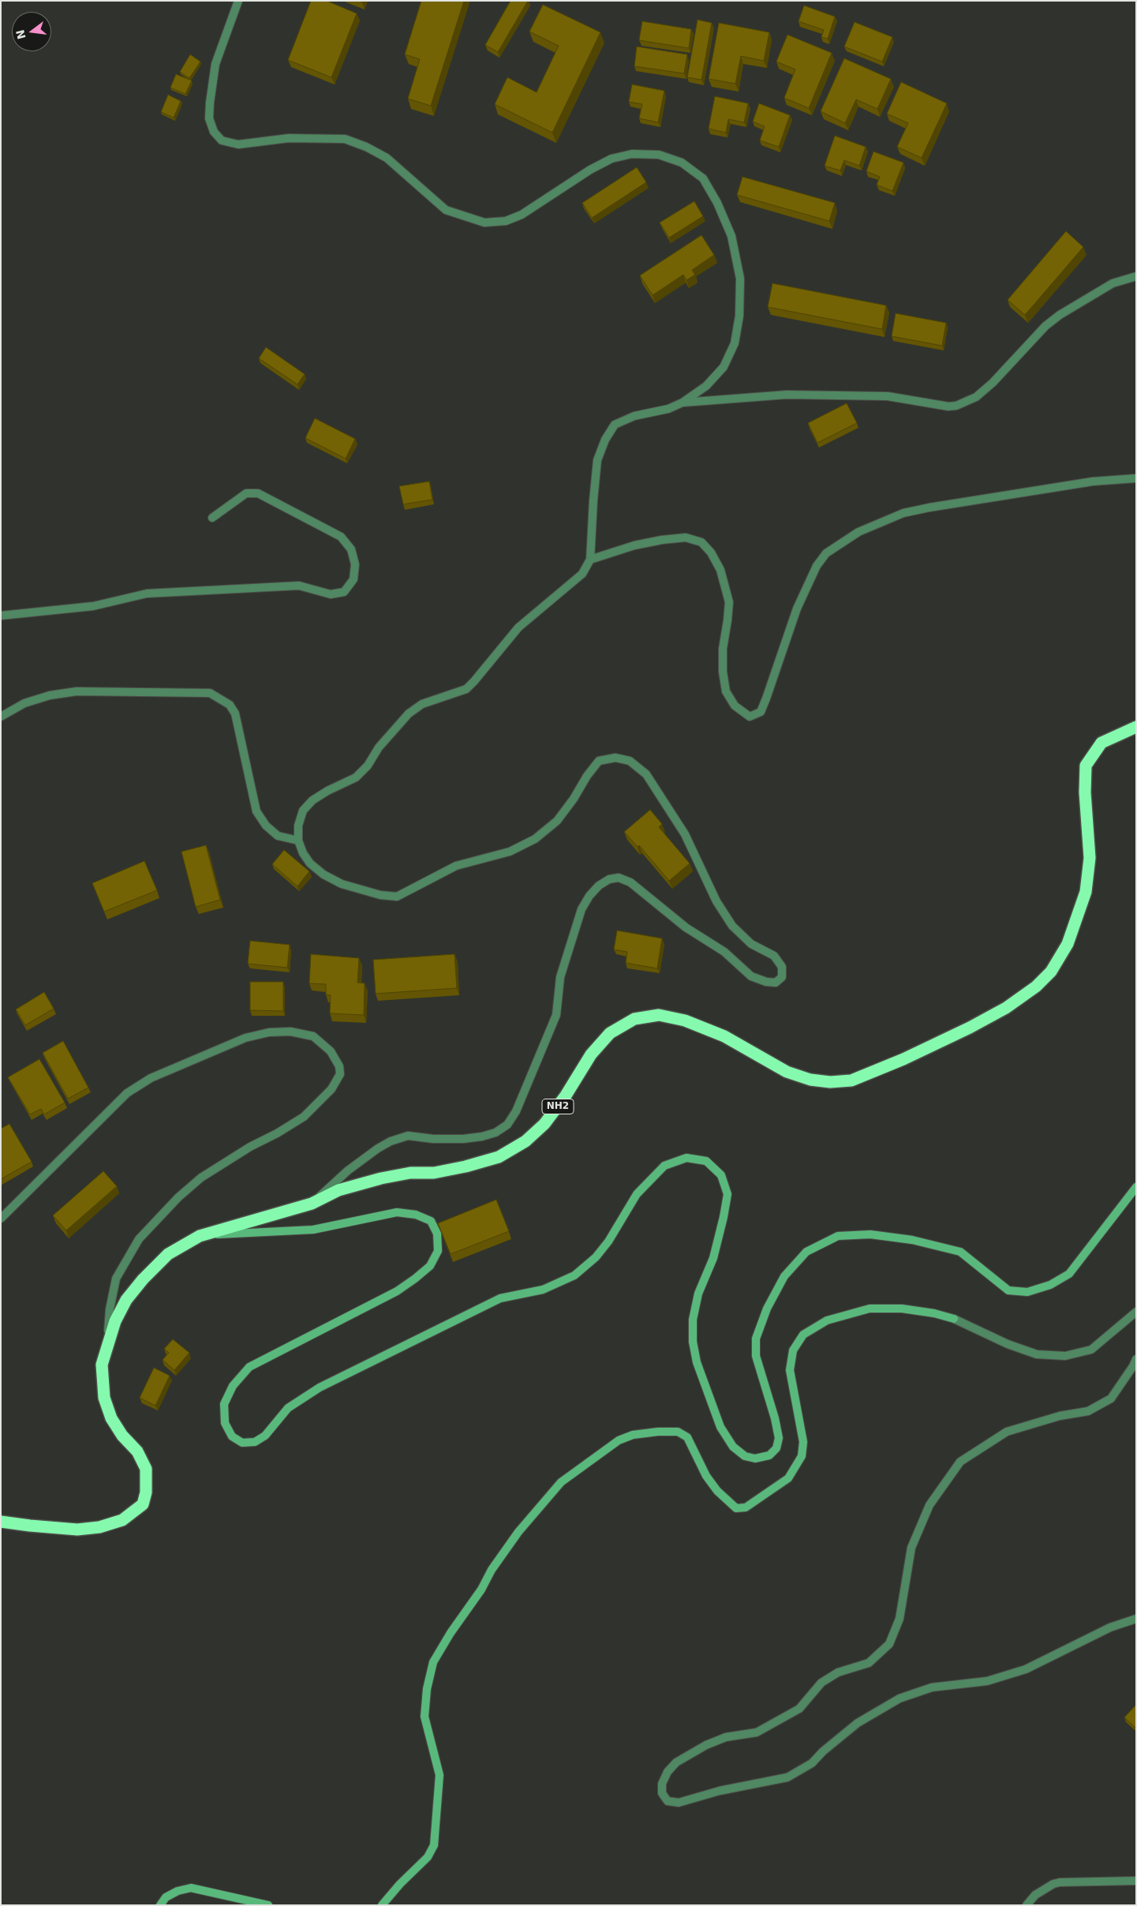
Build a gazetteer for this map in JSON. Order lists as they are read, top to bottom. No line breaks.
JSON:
{"streets":{"highway":["NH2"]},"north":"left"}
